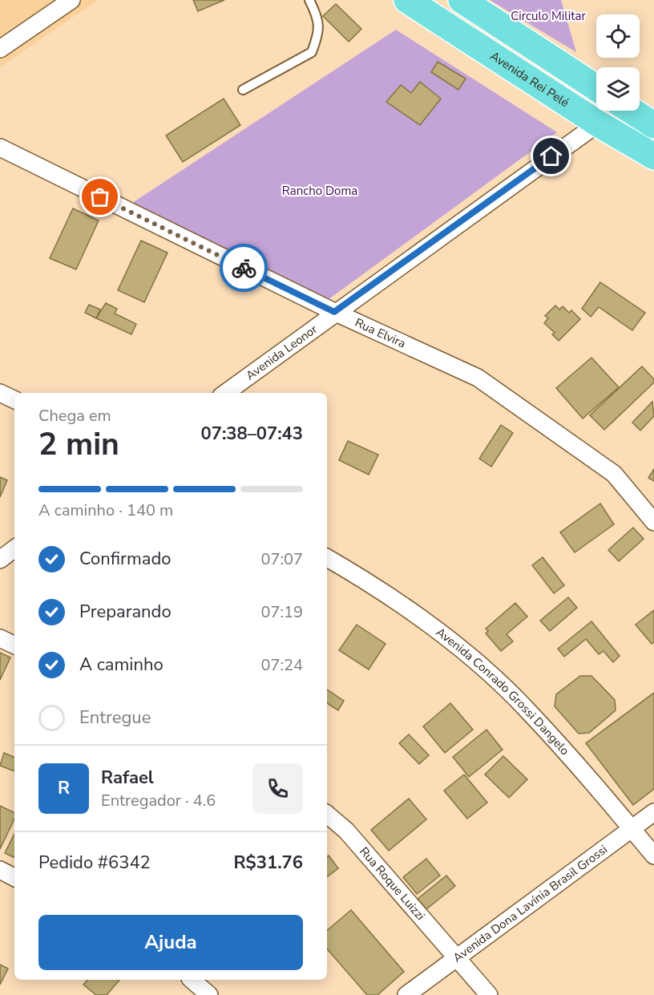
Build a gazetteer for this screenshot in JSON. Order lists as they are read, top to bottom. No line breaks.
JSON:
{"streets":{"main road":["Avenida Rei Pelé"],"street":["Rua Elvira","Avenida Leonor","Avenida Conrado Grossi Dangelo","Rua Roque Luizzi","Avenida Dona Lavínia Brasil Grossi"]},"crossings":[["Avenida Rei Pelé","Avenida Leonor"],["Rua Elvira","Avenida Leonor"],["Avenida Conrado Grossi Dangelo","Avenida Dona Lavínia Brasil Grossi"],["Rua Roque Luizzi","Avenida Dona Lavínia Brasil Grossi"]],"parks":["Circulo Militar","Rancho Doma"],"page":{"heading":["2 min","Chega em","07:38–07:43"],"panel":["Rafael","Entregador · 4.6","Pedido #6342","R$31.76"],"bar":"A caminho · 140 m","list":[["Confirmado","07:07"],["Preparando","07:19"],["A caminho","07:24"],"Entregue"],"round":"R","buttons":"Ajuda"}}
